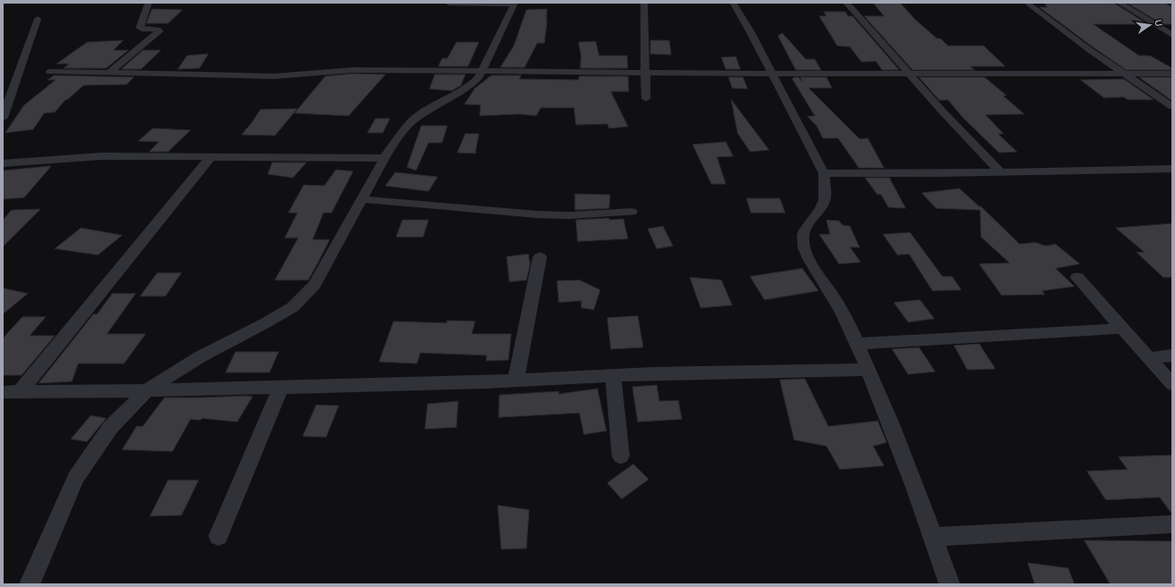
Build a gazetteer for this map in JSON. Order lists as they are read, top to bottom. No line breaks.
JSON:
{"north":"right"}
